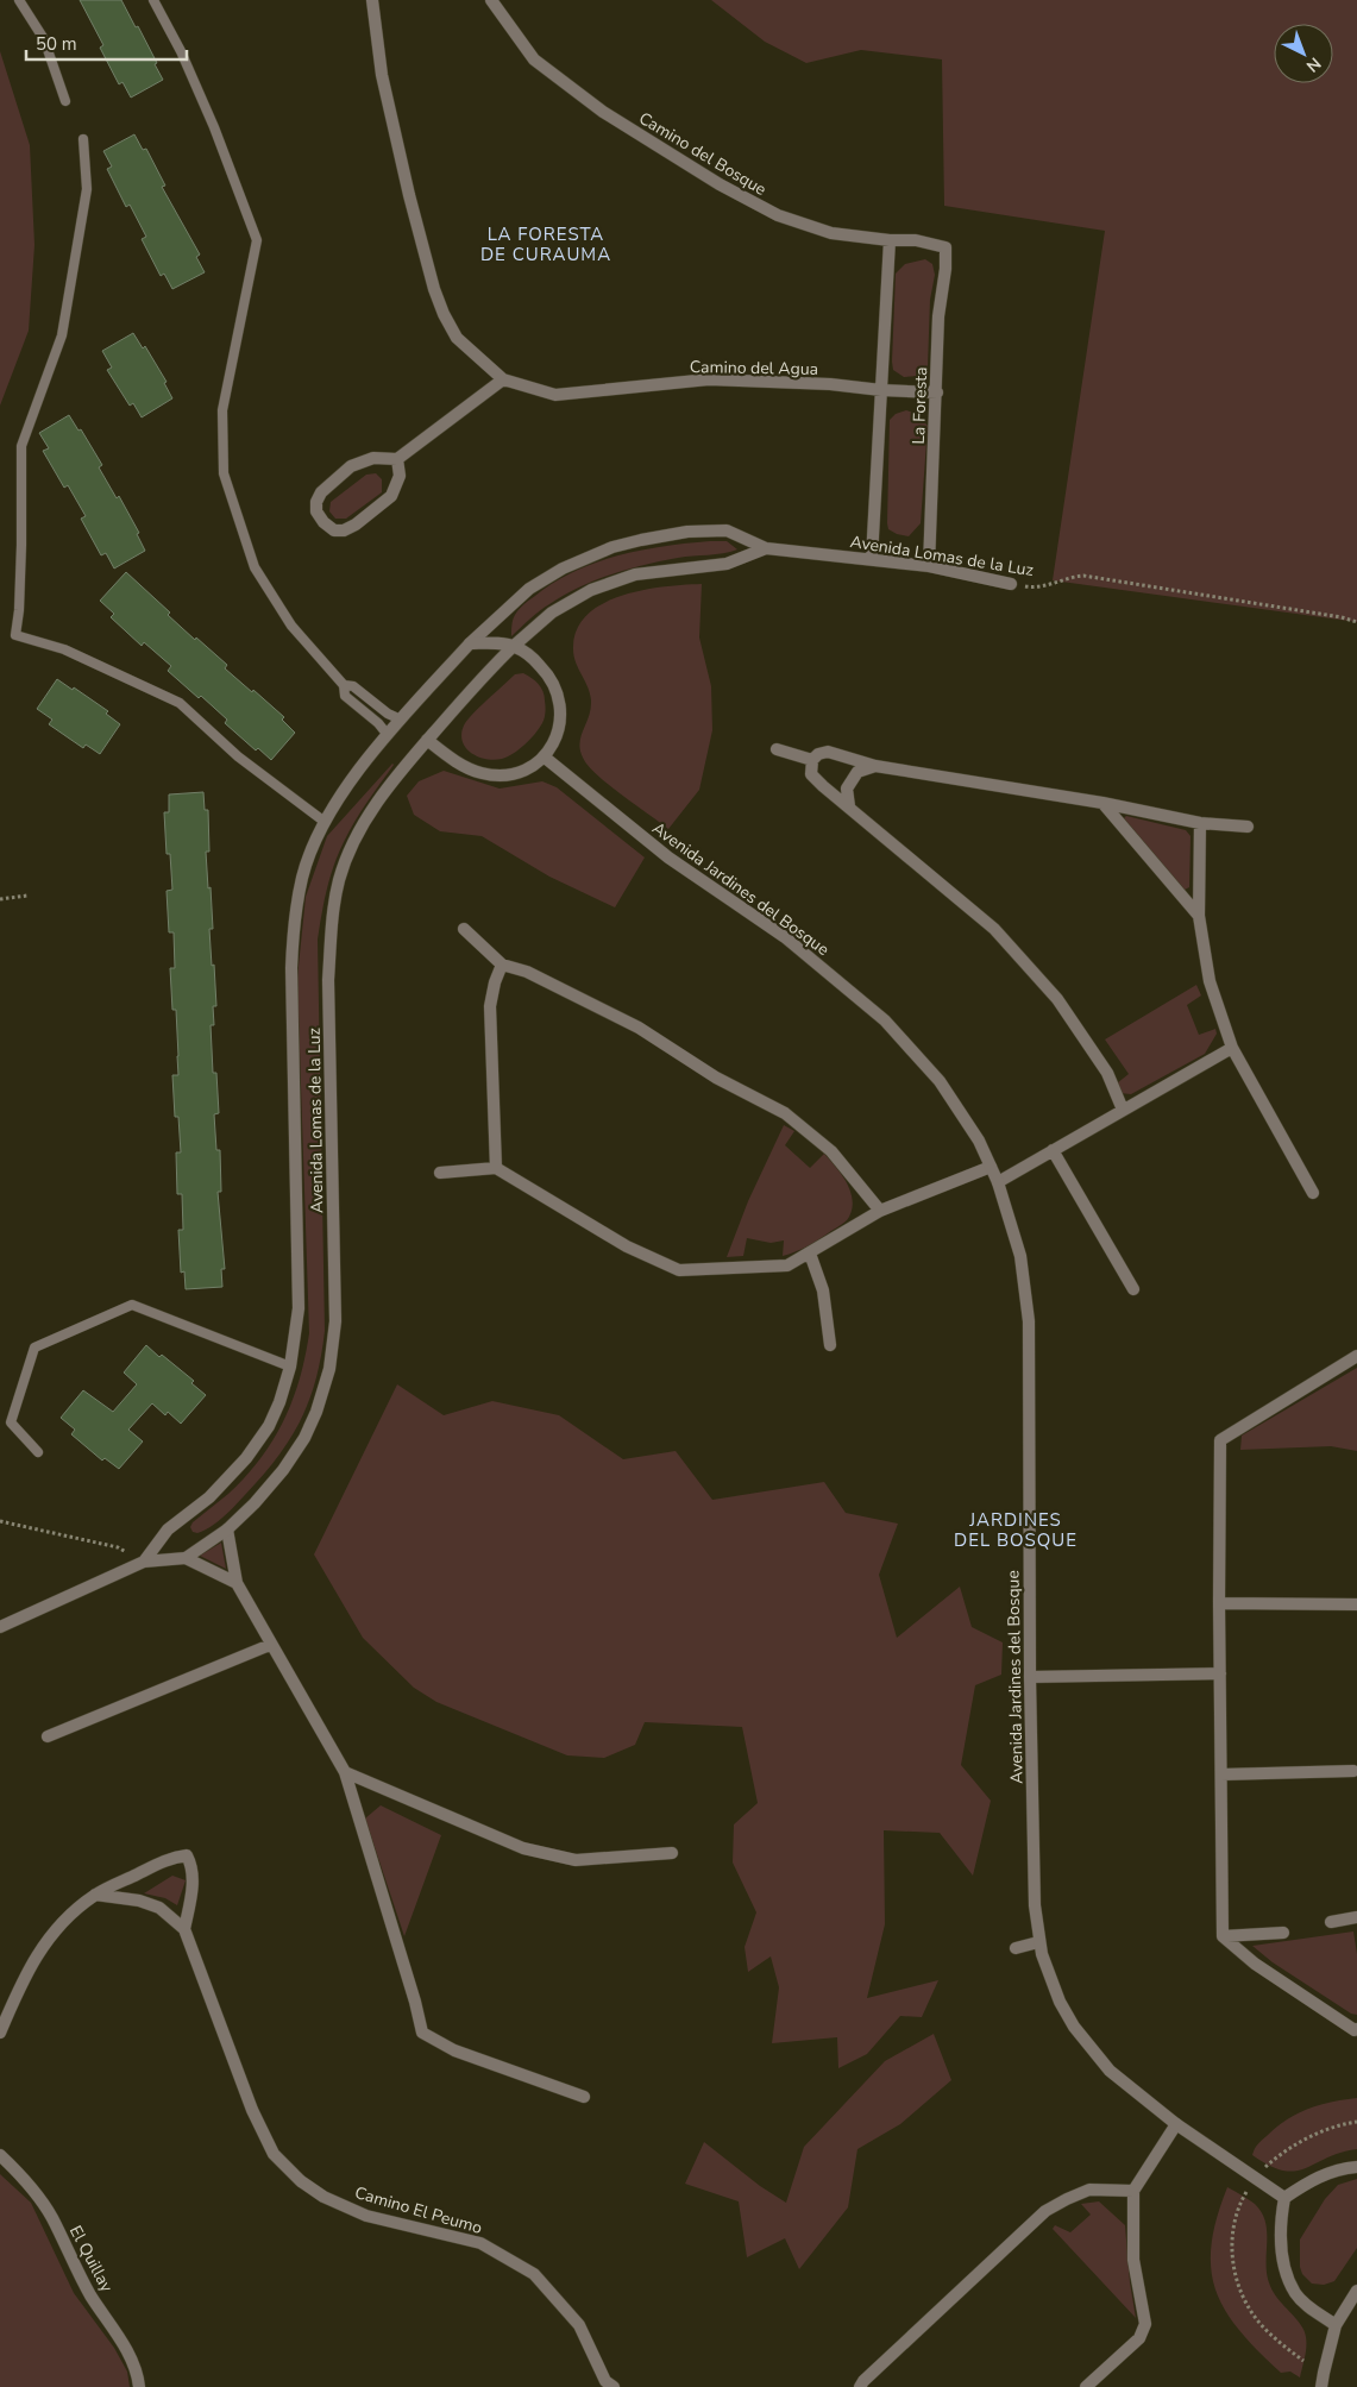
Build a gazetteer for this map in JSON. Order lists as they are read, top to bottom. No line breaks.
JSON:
{"streets":{"street":["Camino del Bosque","Camino del Agua","La Foresta","Avenida Lomas de la Luz","Avenida Jardines del Bosque","Camino El Peumo","El Quillay"]},"crossings":[["Camino del Bosque","La Foresta"],["Camino del Agua","La Foresta"],["La Foresta","Avenida Lomas de la Luz"],["Avenida Lomas de la Luz","Avenida Jardines del Bosque"]],"districts":["LA FORESTA DE CURAUMA","JARDINES DEL BOSQUE"],"scale_bar":"50 m","north":"bottom right"}
